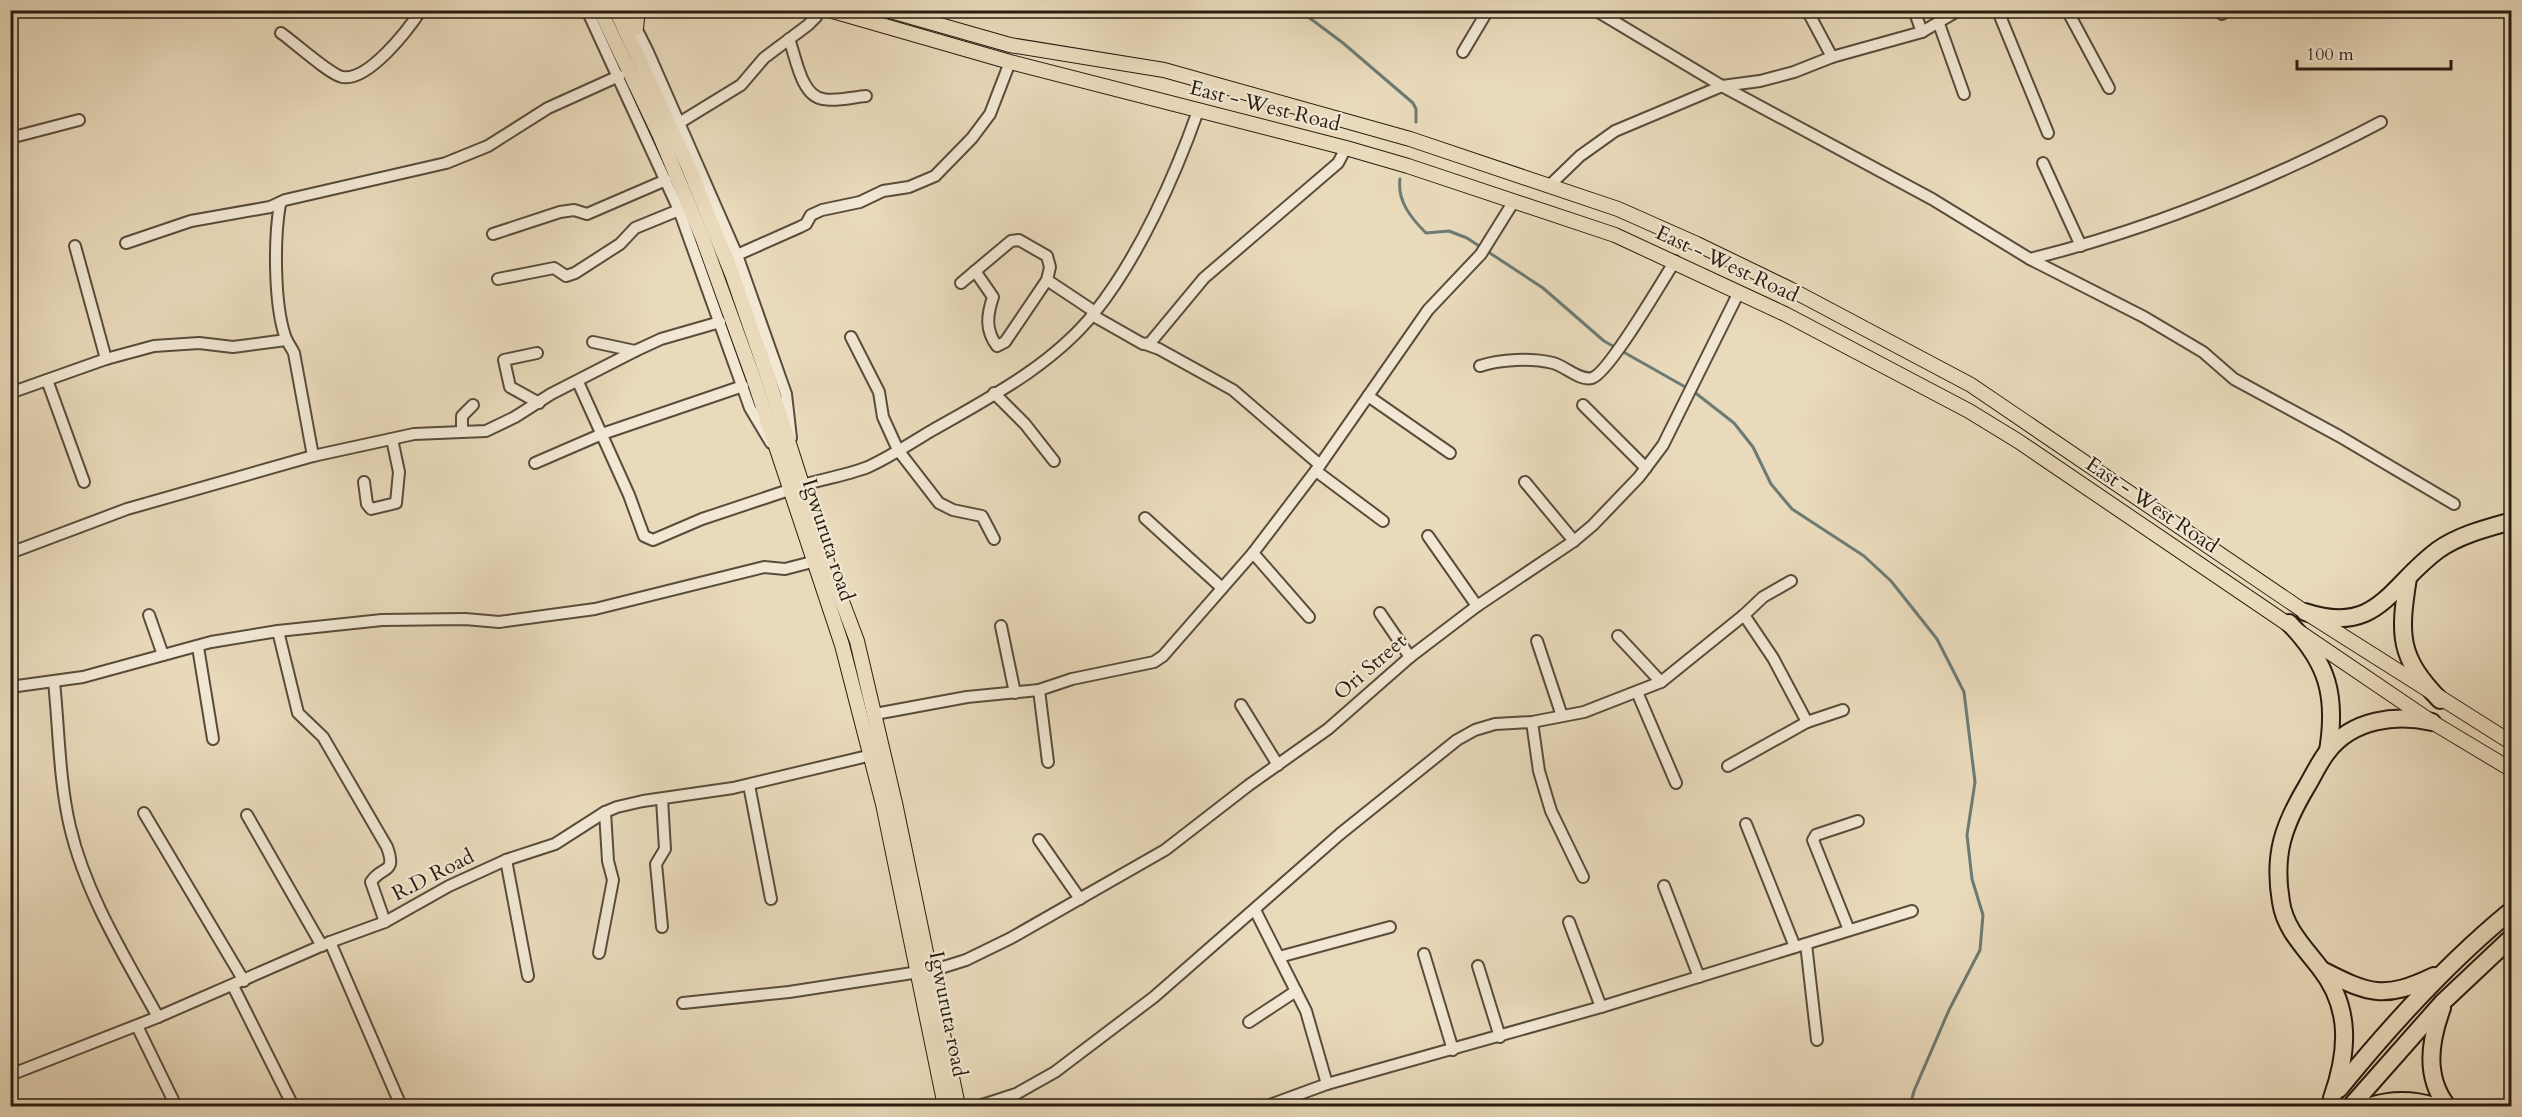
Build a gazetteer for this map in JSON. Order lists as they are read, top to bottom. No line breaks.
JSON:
{"streets":{"main road":["East - West Road","Igwuruta road"],"street":["Ori Street","R.D Road"]},"crossings":[["East - West Road","Ori Street"],["Igwuruta road","Ori Street"],["Igwuruta road","R.D Road"]],"scale_bar":"100 m"}
